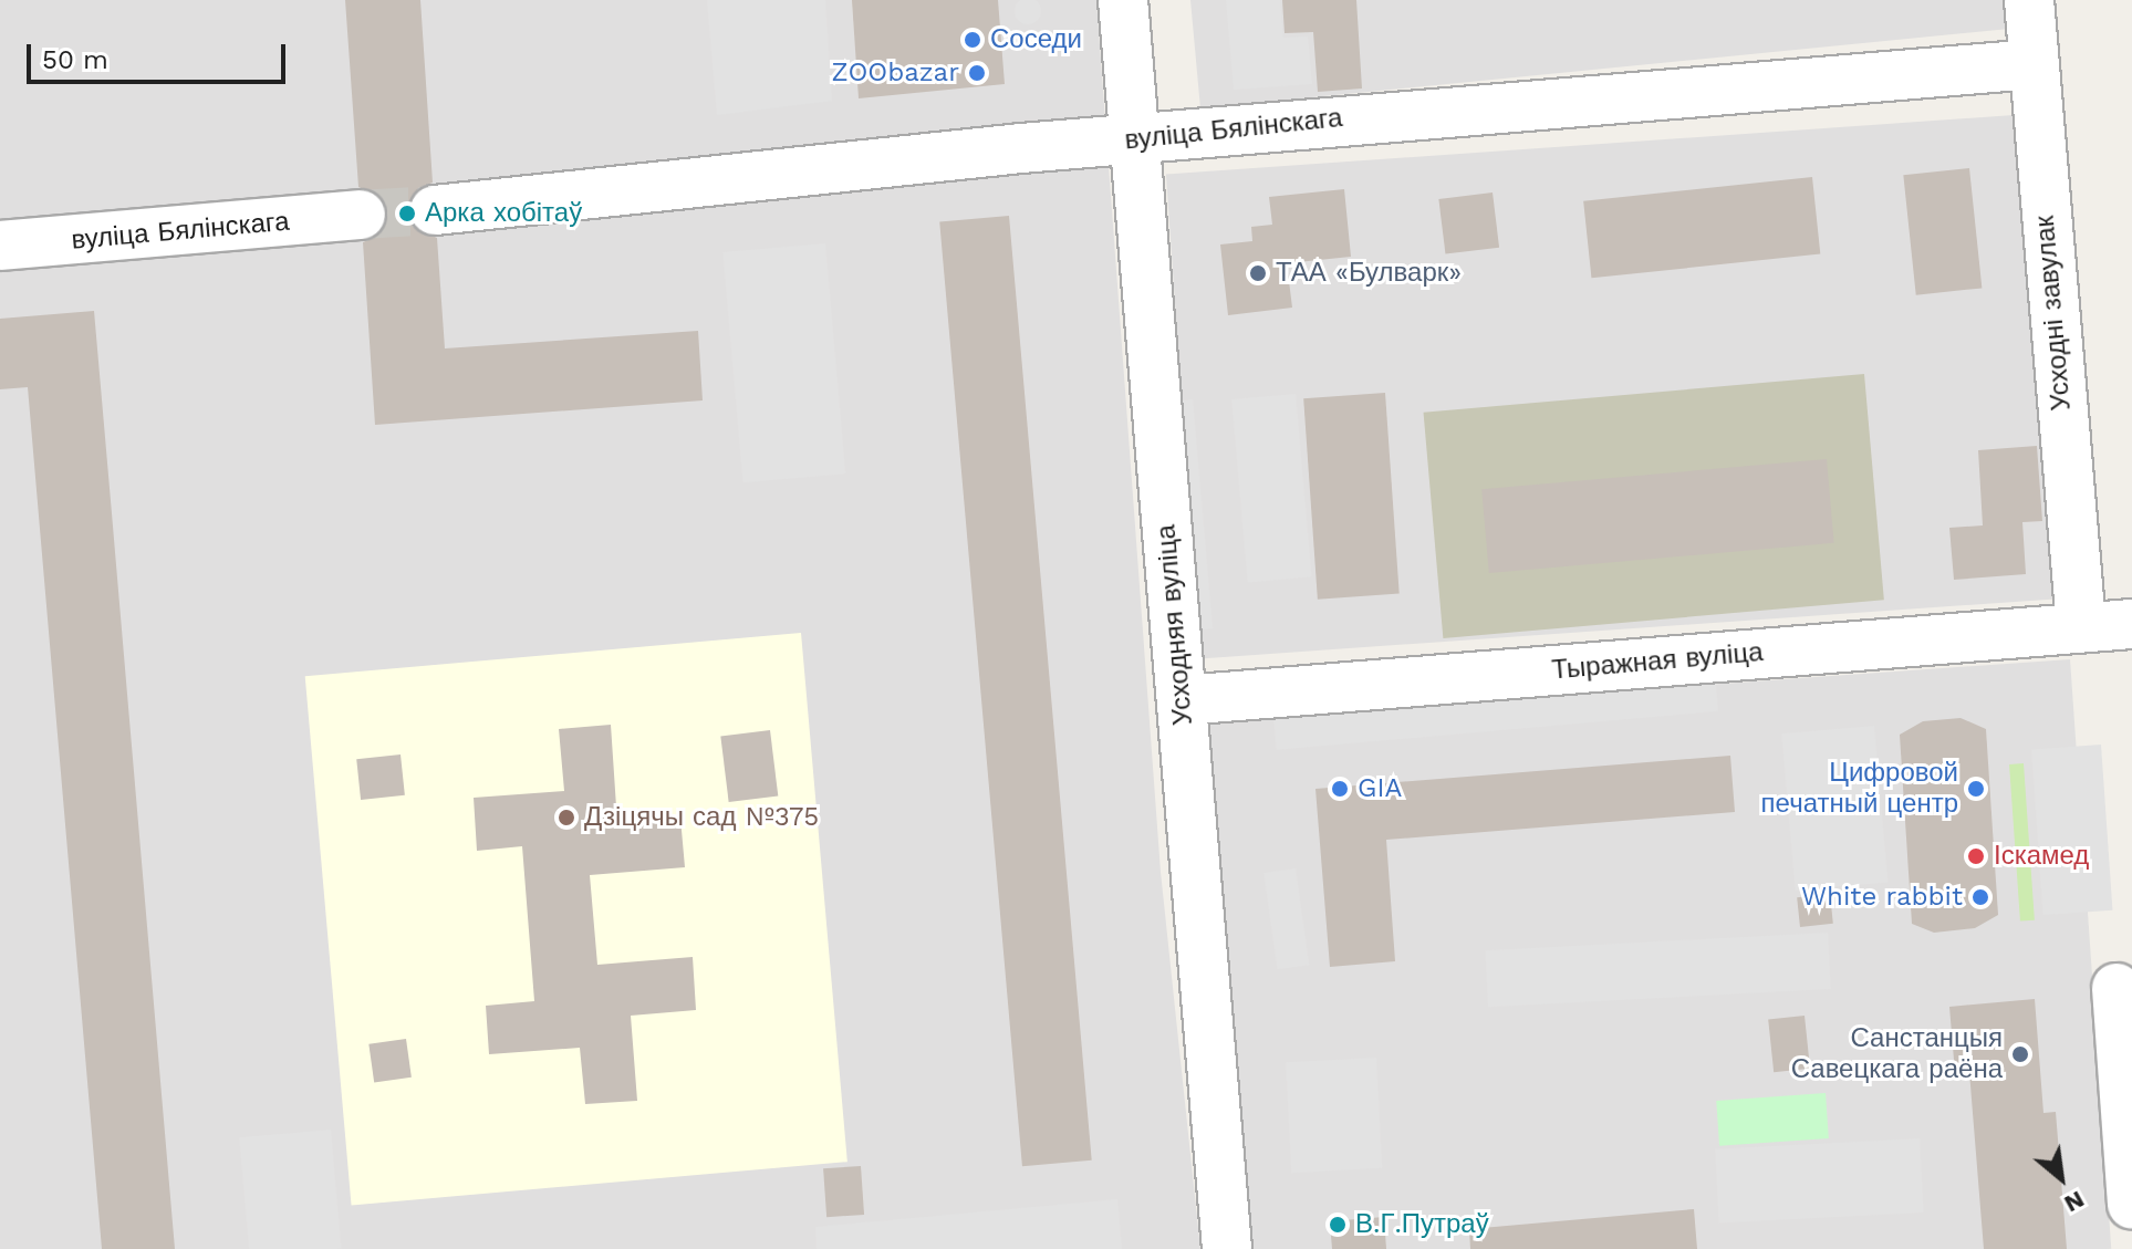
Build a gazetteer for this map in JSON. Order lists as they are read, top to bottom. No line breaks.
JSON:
{"streets":{"street":["вуліца Бялінскага","Усходні завулак","Усходняя вуліца","Тыражная вуліца"]},"crossings":[["вуліца Бялінскага","Усходні завулак"],["вуліца Бялінскага","Усходняя вуліца"],["Усходні завулак","Тыражная вуліца"],["Усходняя вуліца","Тыражная вуліца"]],"places":["Соседи","ZOObazar","Арка хобітаў","ТАА «Булварк»","GIA","Цифровой печатный центр","Дзіцячы сад №375","Іскамед","White rabbit","Санстанцыя Савецкага раёна","В.Г.Путраў"],"scale_bar":"50 m","north":"bottom right"}
